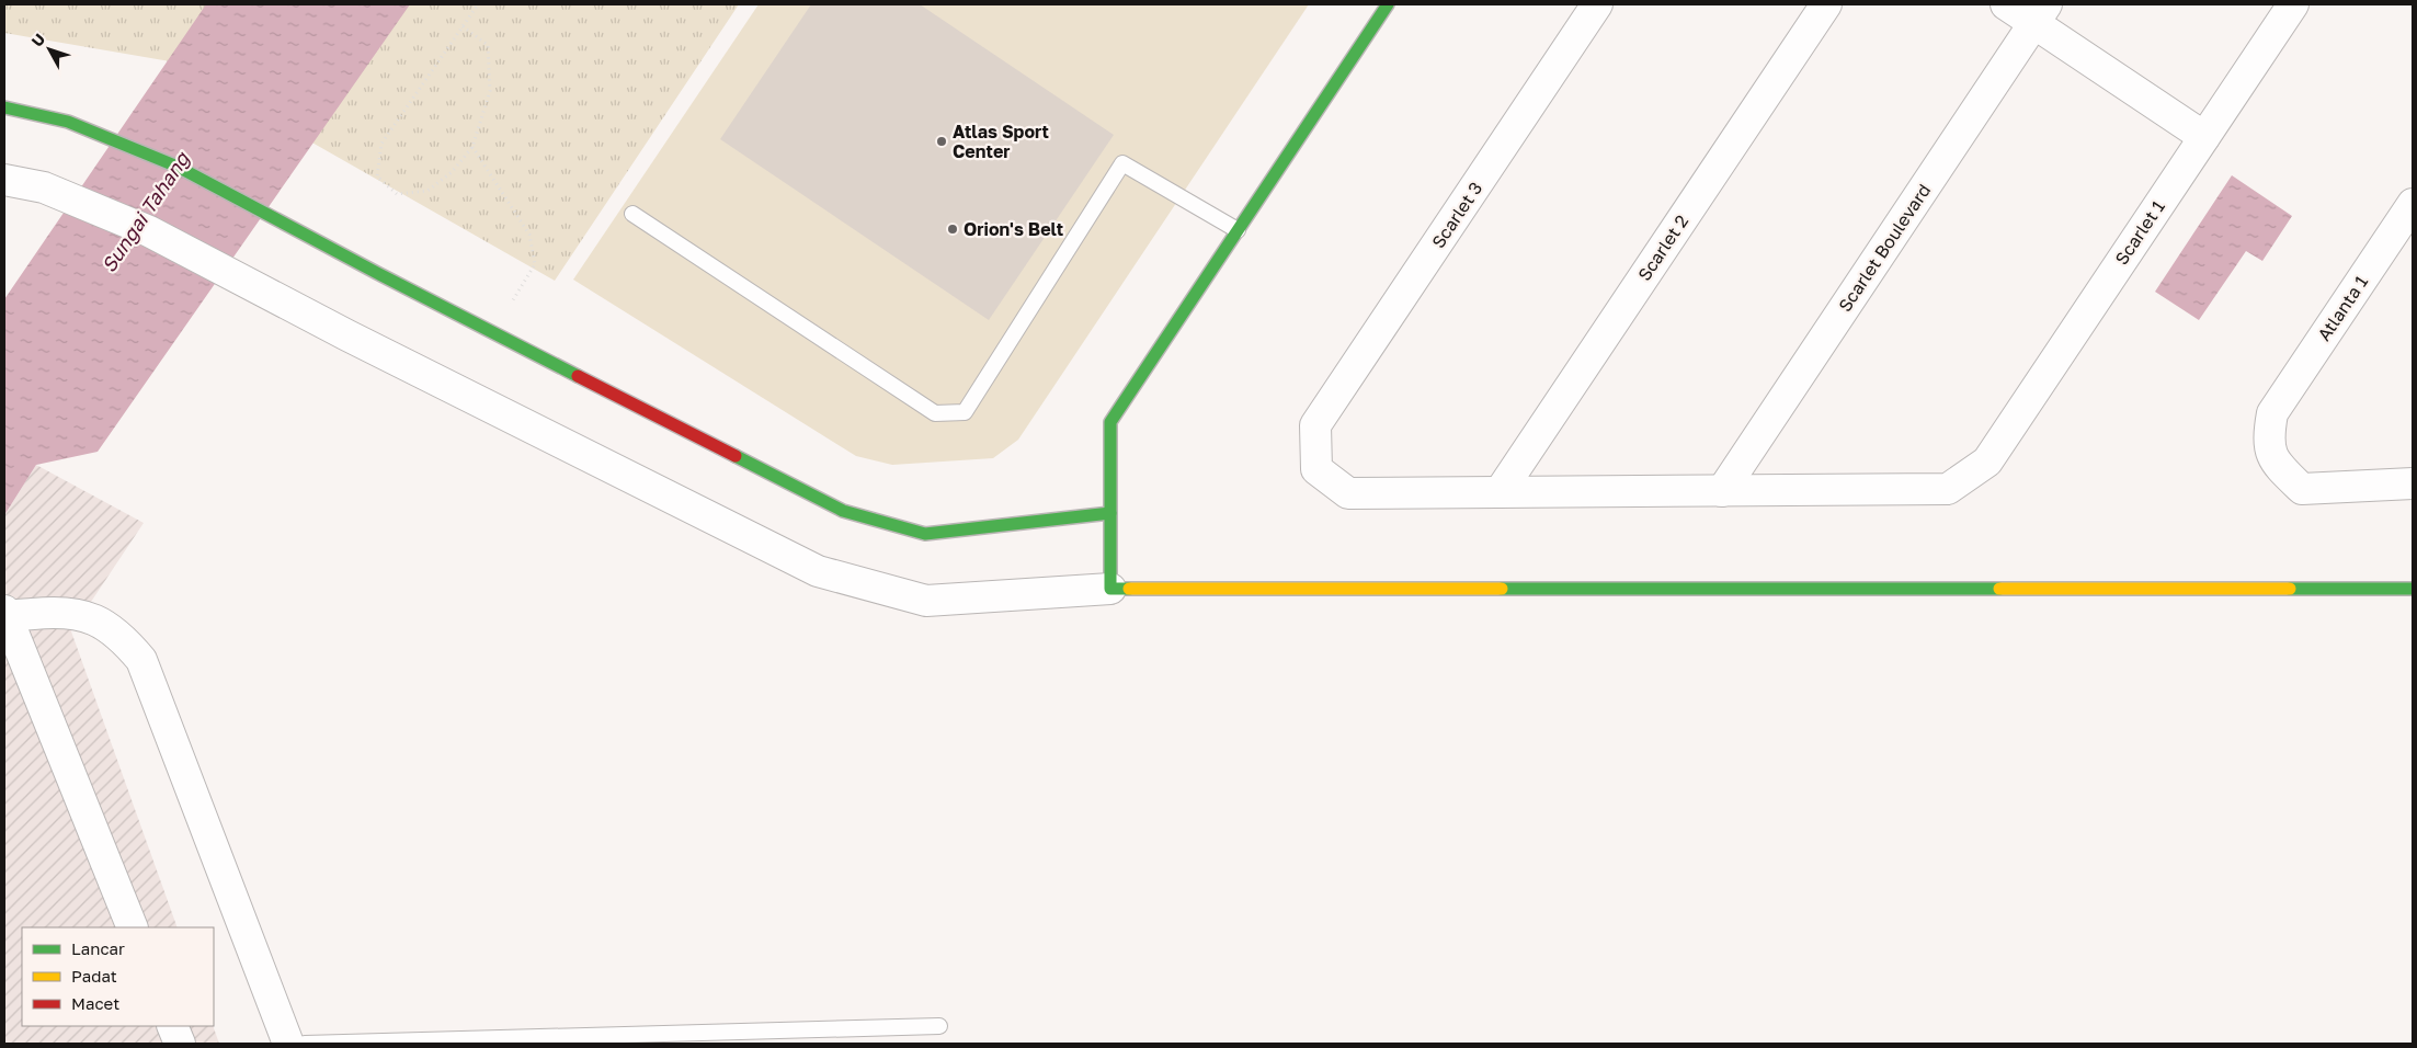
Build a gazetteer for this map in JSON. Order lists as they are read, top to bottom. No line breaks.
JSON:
{"streets":{"street":["Scarlet 3","Scarlet 1","Scarlet 2","Scarlet Boulevard","Atlanta 1"]},"crossings":[["Scarlet 3","Scarlet 2"],["Scarlet 1","Scarlet Boulevard"]],"water":["Sungai Tahang"],"places":["Atlas Sport Center","Orion's Belt"],"legend":["Lancar","Padat","Macet"],"north":"top left"}
